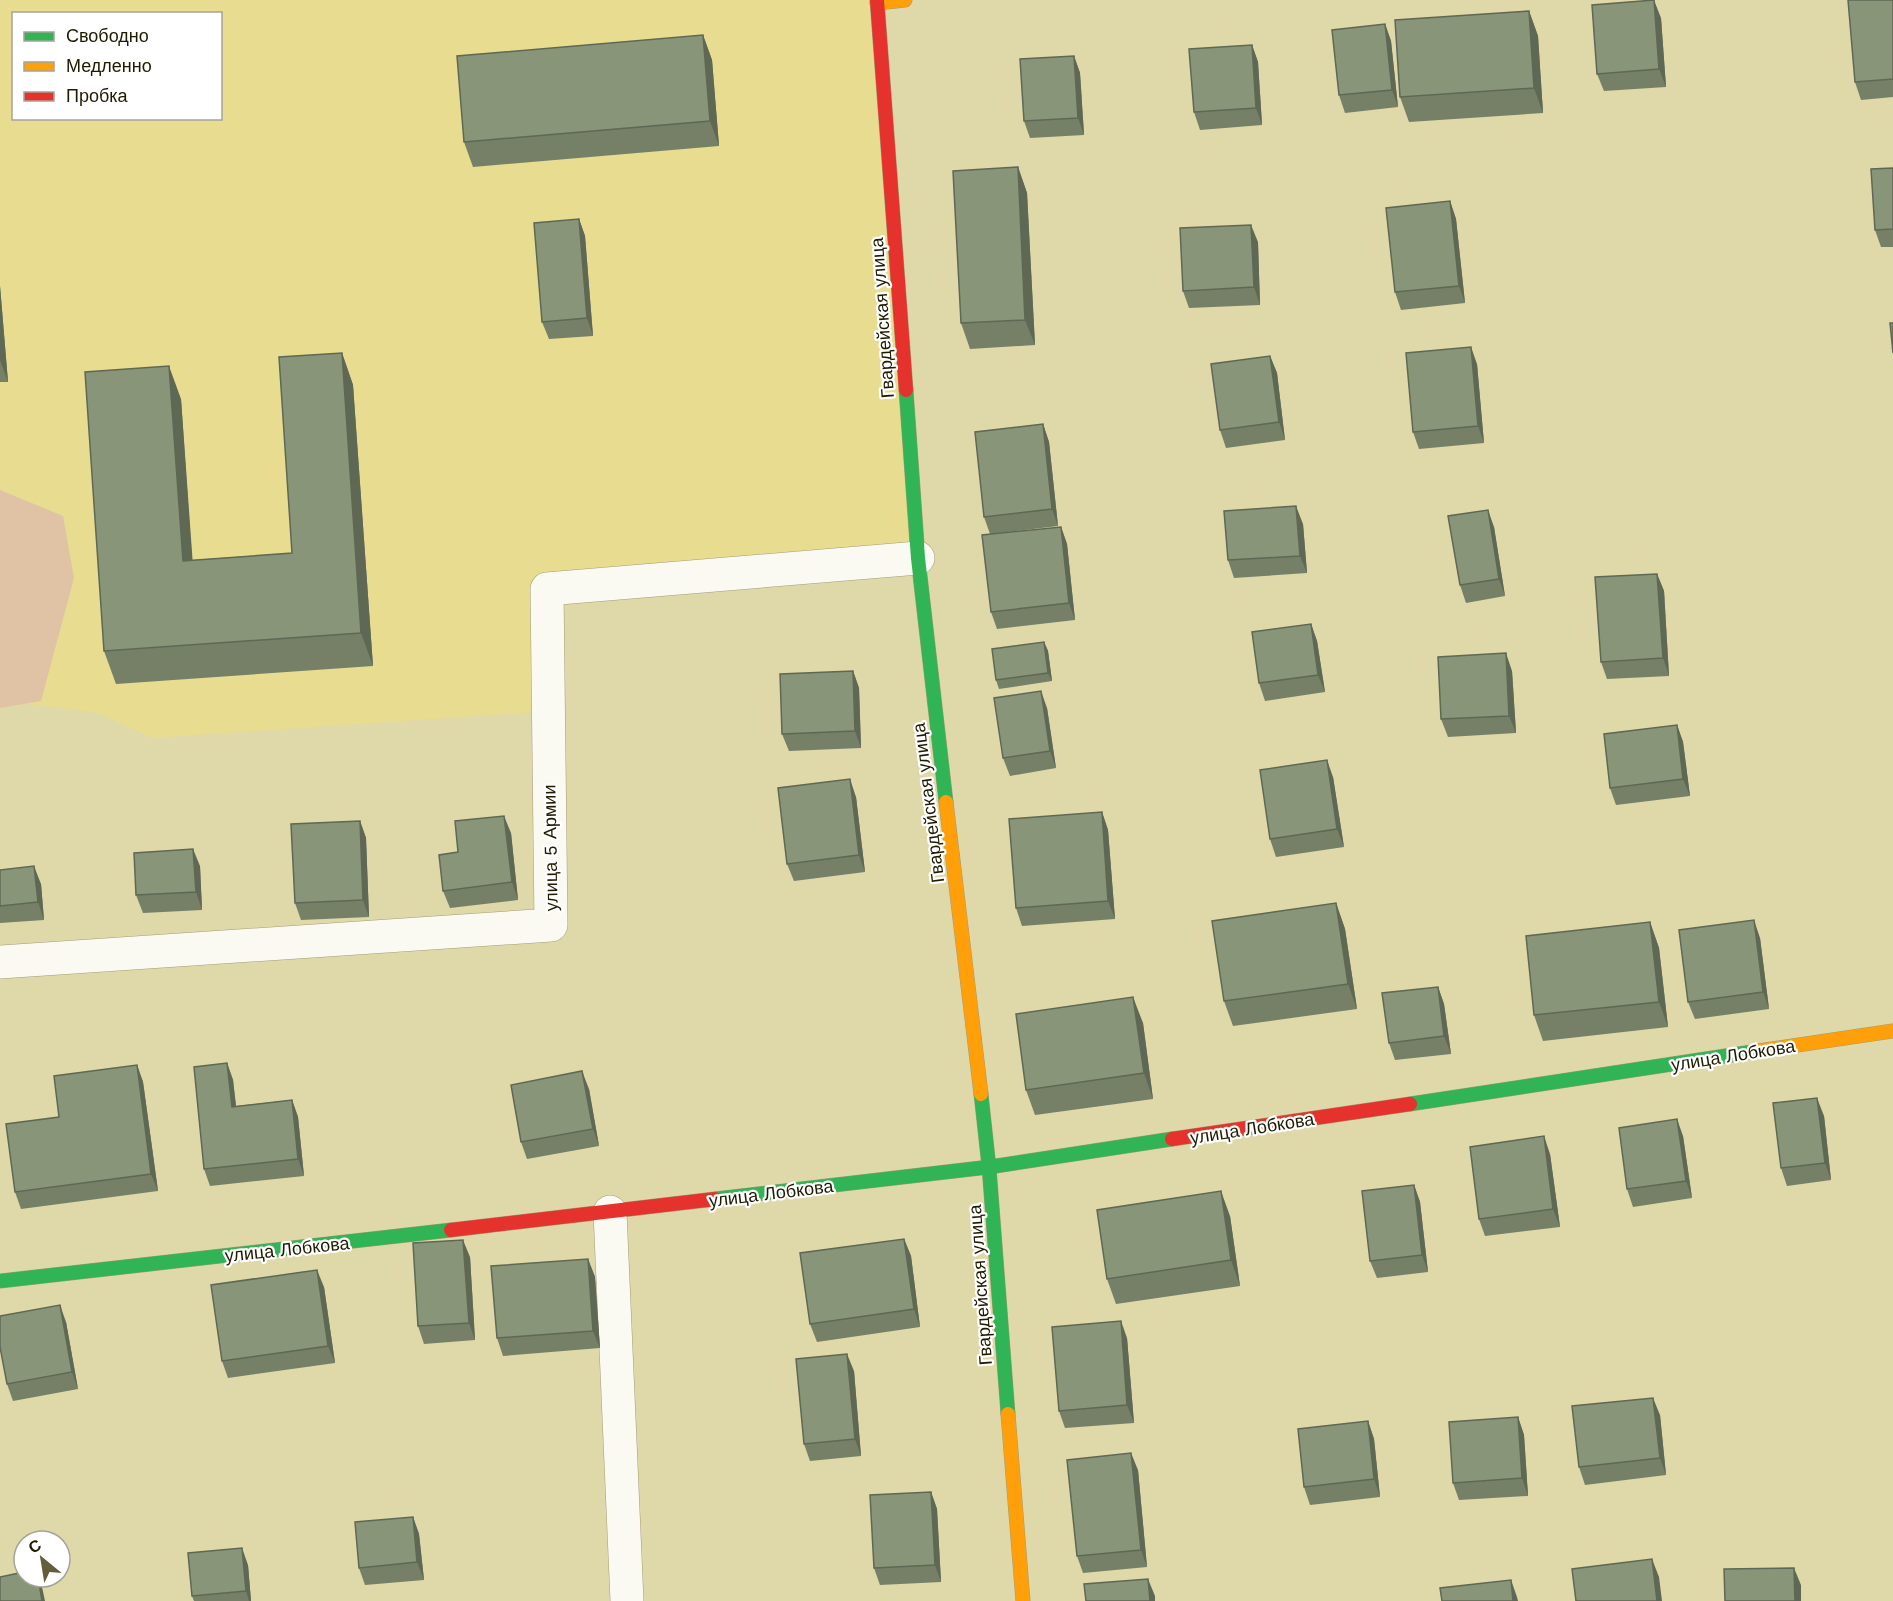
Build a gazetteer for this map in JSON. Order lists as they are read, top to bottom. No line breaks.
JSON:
{"streets":{"street":["Гвардейская улица","улица 5 Армии","улица Лобкова"]},"crossings":[["Гвардейская улица","улица 5 Армии"],["Гвардейская улица","улица Лобкова"]],"legend":["Свободно","Медленно","Пробка"],"north":"top left"}
